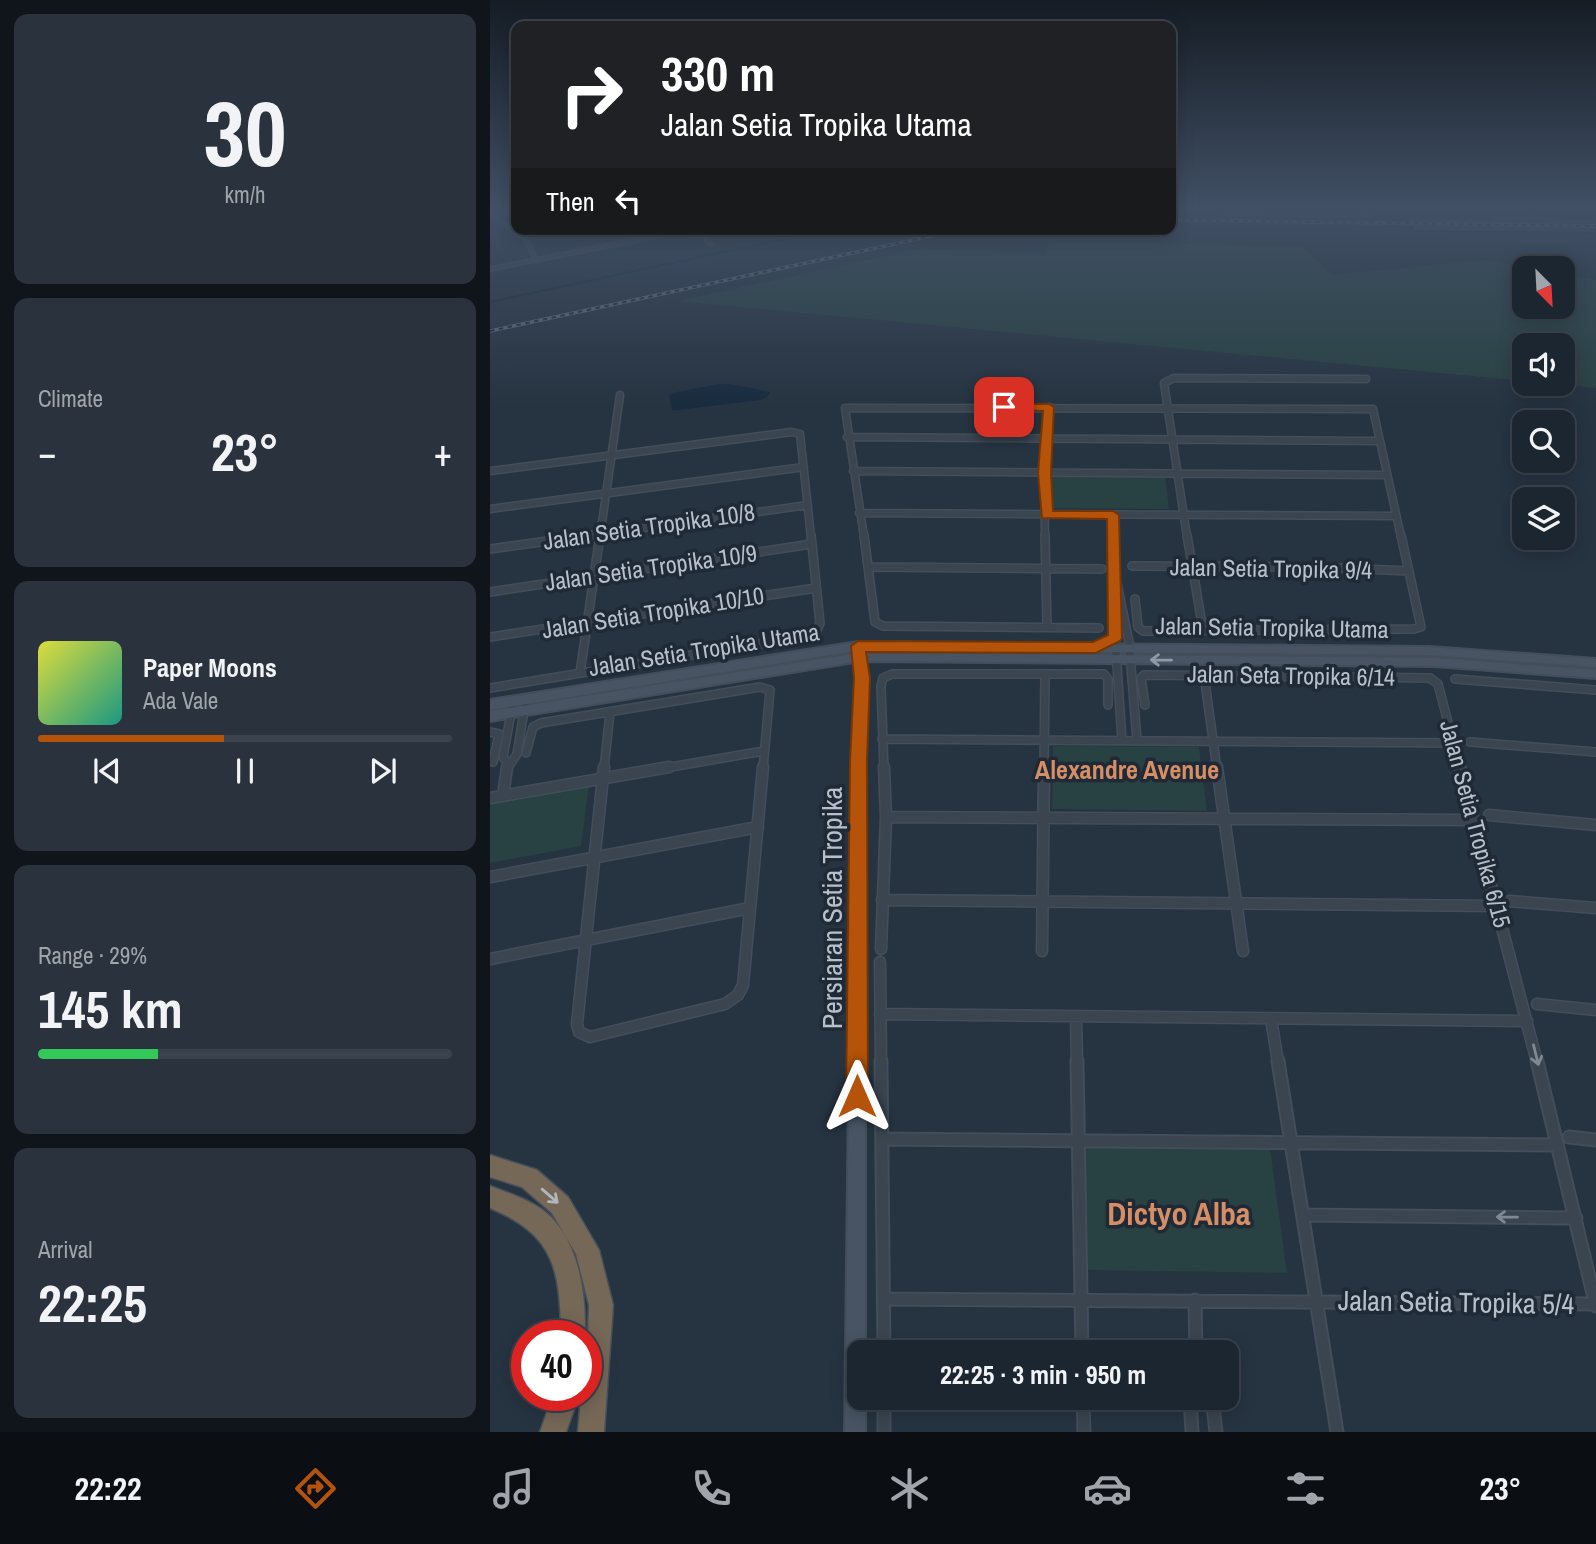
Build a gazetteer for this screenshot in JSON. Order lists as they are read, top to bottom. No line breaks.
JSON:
{"streets":{"main road":["Jalan Setia Tropika Utama","Persiaran Setia Tropika"],"street":["Jalan Setia Tropika 10/8","Jalan Setia Tropika 10/9","Jalan Setia Tropika 9/4","Jalan Setia Tropika 10/10","Jalan Seta Tropika 6/14","Jalan Setia Tropika 6/15","Jalan Setia Tropika 5/4"]},"crossings":[["Jalan Seta Tropika 6/14","Jalan Setia Tropika 6/15"],["Jalan Setia Tropika 6/15","Jalan Setia Tropika 5/4"]],"districts":["Alexandre Avenue","Dictyo Alba"],"north":"bottom right","page":{"tile":[["30","km/h"],"Climate",["Range · 29%","145 km"],["Arrival","22:25"]],"turn":["330 m","Jalan Setia Tropika Utama"],"then":"Then","heat":["−","23°","+"],"song":["Paper Moons","Ada Vale"],"limit":"40","trip":"22:25 · 3 min · 950 m","tabs":["22:22","23°"]}}
